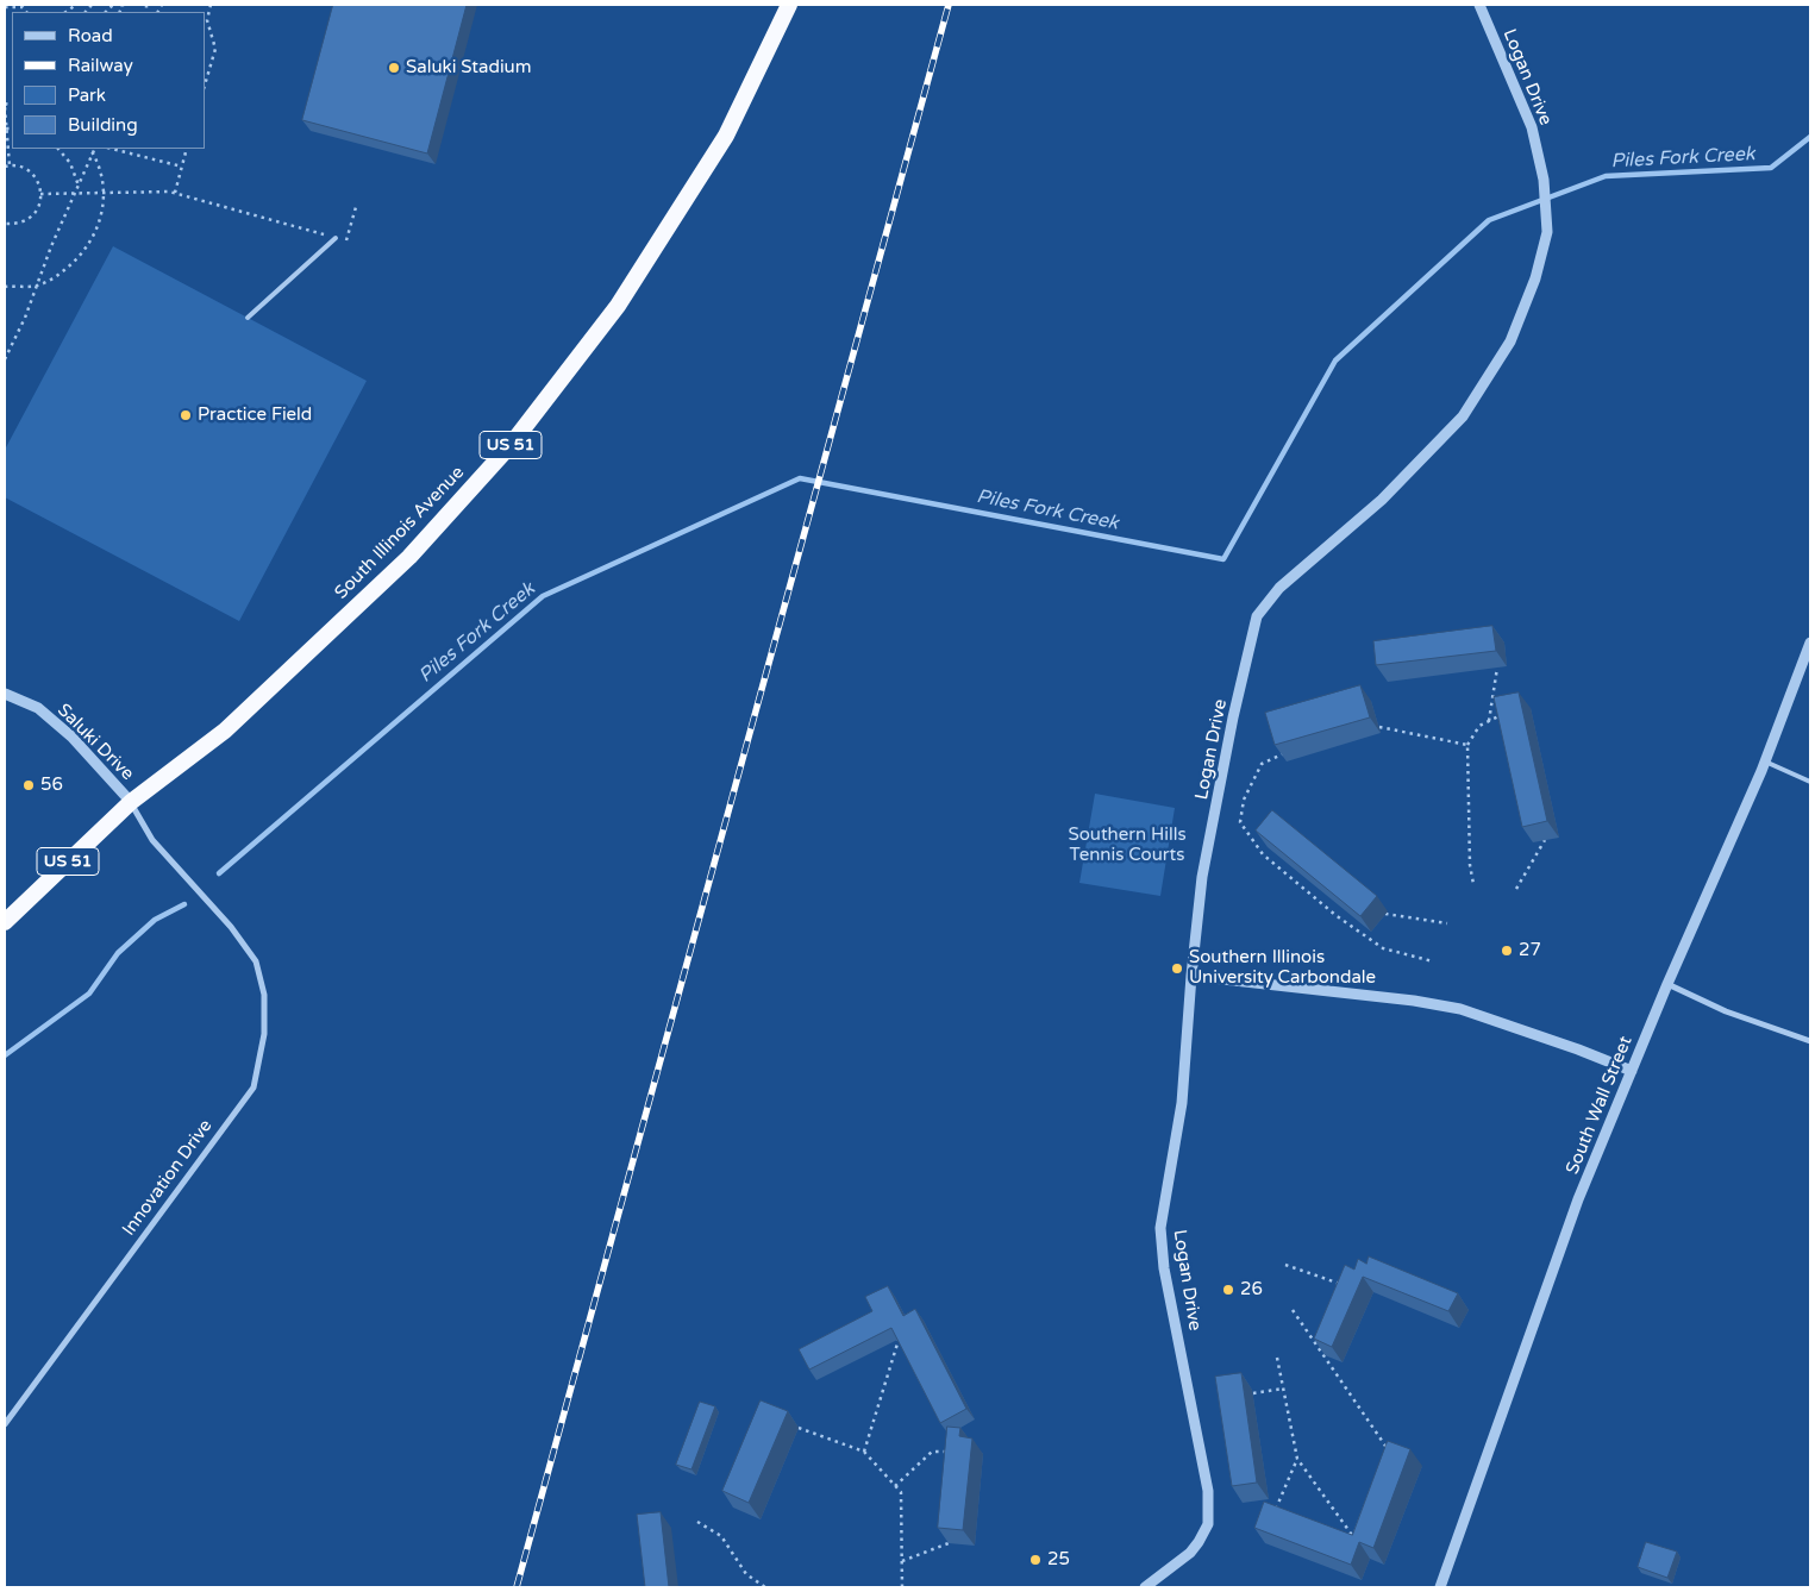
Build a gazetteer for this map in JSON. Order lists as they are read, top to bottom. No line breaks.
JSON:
{"streets":{"highway":["US 51","South Illinois Avenue"],"street":["Logan Drive","Saluki Drive","South Wall Street","Innovation Drive"]},"crossings":[["South Illinois Avenue","Saluki Drive"],["South Illinois Avenue","Innovation Drive"],["Saluki Drive","Innovation Drive"]],"water":["Piles Fork Creek"],"parks":["Southern Hills Tennis Courts"],"places":["Saluki Stadium","Practice Field","56","27","Southern Illinois University Carbondale","26","25"],"legend":["Road","Railway","Park","Building"]}
